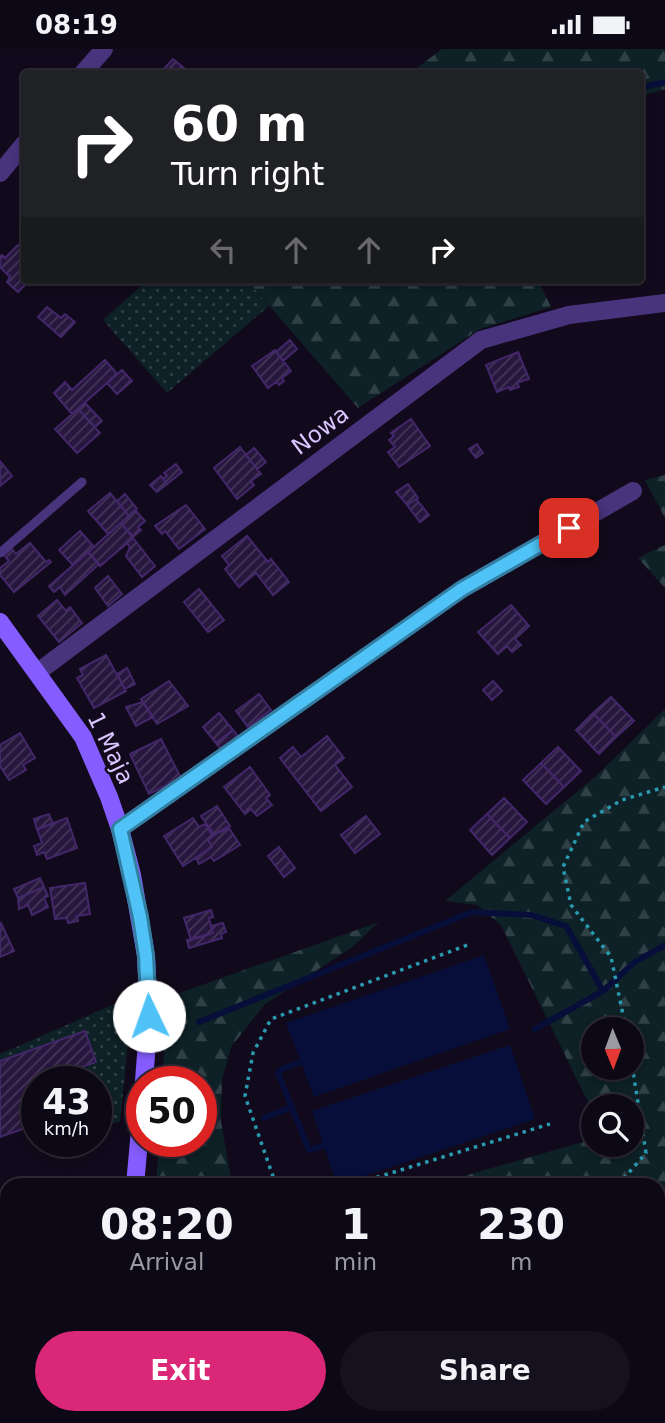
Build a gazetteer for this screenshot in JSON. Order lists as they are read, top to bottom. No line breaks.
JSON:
{"streets":{"main road":["1 Maja"],"street":["Nowa"]},"crossings":[["Nowa","1 Maja"]],"north":"bottom","page":{"status":"08:19","turn":["60 m","Turn right"],"speed":"43 km/h","limit":"50","eta":["08:20","Arrival","1","min","230","m"],"buttons":["Exit","Share"]}}
